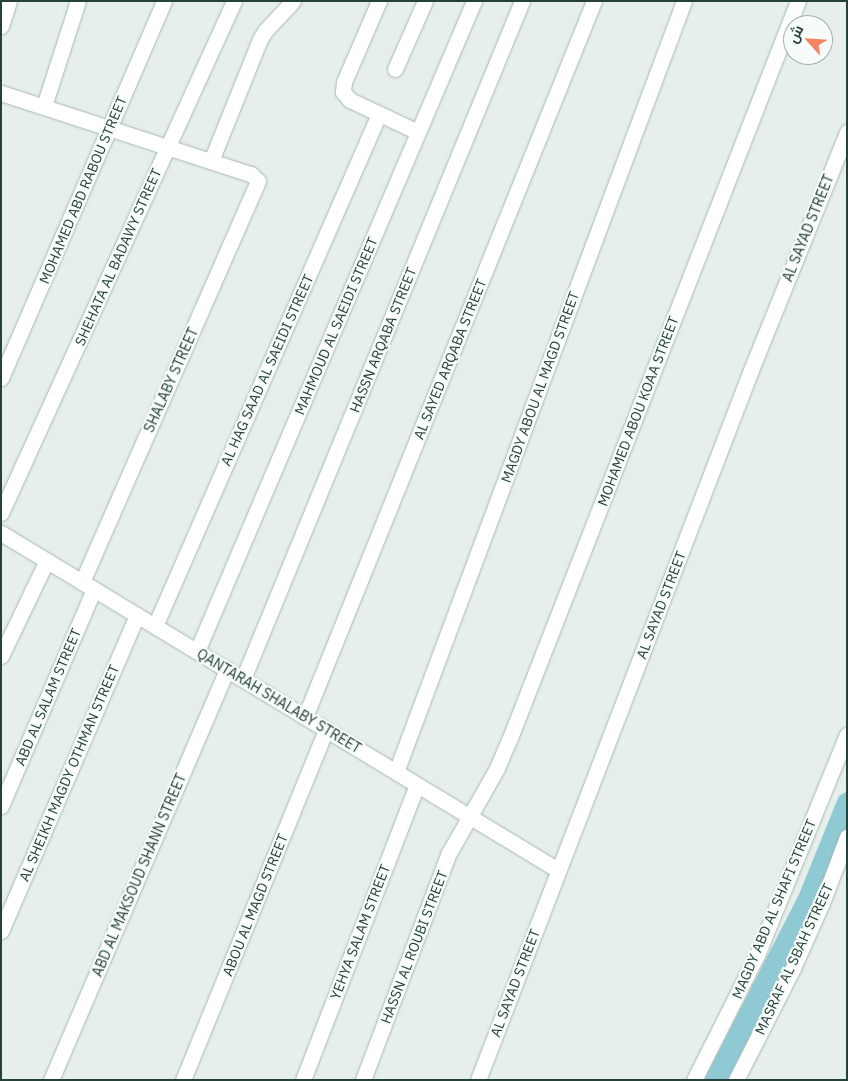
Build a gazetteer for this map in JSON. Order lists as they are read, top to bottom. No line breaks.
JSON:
{"streets":{"street":["MOHAMED ABD RABOU STREET","AL SAYAD STREET","SHEHATA AL BADAWY STREET","MAHMOUD AL SAEIDI STREET","HASSN ARQABA STREET","AL SAYED ARQABA STREET","AL HAG SAAD AL SAEIDI STREET","SHALABY STREET","MAGDY ABOU AL MAGD STREET","MOHAMED ABOU KOAA STREET","ABD AL SALAM STREET","QANTARAH SHALABY STREET","AL SHEIKH MAGDY OTHMAN STREET","ABD AL MAKSOUD SHANN STREET","ABOU AL MAGD STREET","MAGDY ABD AL SHAFI STREET","YEHYA SALAM STREET","HASSN AL ROUBI STREET","MASRAF AL SBAH STREET"]},"crossings":[["AL SAYAD STREET","QANTARAH SHALABY STREET"],["MAHMOUD AL SAEIDI STREET","QANTARAH SHALABY STREET"],["HASSN ARQABA STREET","QANTARAH SHALABY STREET"],["AL SAYED ARQABA STREET","QANTARAH SHALABY STREET"],["AL HAG SAAD AL SAEIDI STREET","QANTARAH SHALABY STREET"],["SHALABY STREET","ABD AL SALAM STREET"],["SHALABY STREET","QANTARAH SHALABY STREET"],["MAGDY ABOU AL MAGD STREET","QANTARAH SHALABY STREET"],["MOHAMED ABOU KOAA STREET","QANTARAH SHALABY STREET"],["MOHAMED ABOU KOAA STREET","HASSN AL ROUBI STREET"],["ABD AL SALAM STREET","QANTARAH SHALABY STREET"],["QANTARAH SHALABY STREET","AL SHEIKH MAGDY OTHMAN STREET"],["QANTARAH SHALABY STREET","ABD AL MAKSOUD SHANN STREET"],["QANTARAH SHALABY STREET","ABOU AL MAGD STREET"],["QANTARAH SHALABY STREET","YEHYA SALAM STREET"],["QANTARAH SHALABY STREET","HASSN AL ROUBI STREET"]],"north":"top left"}
